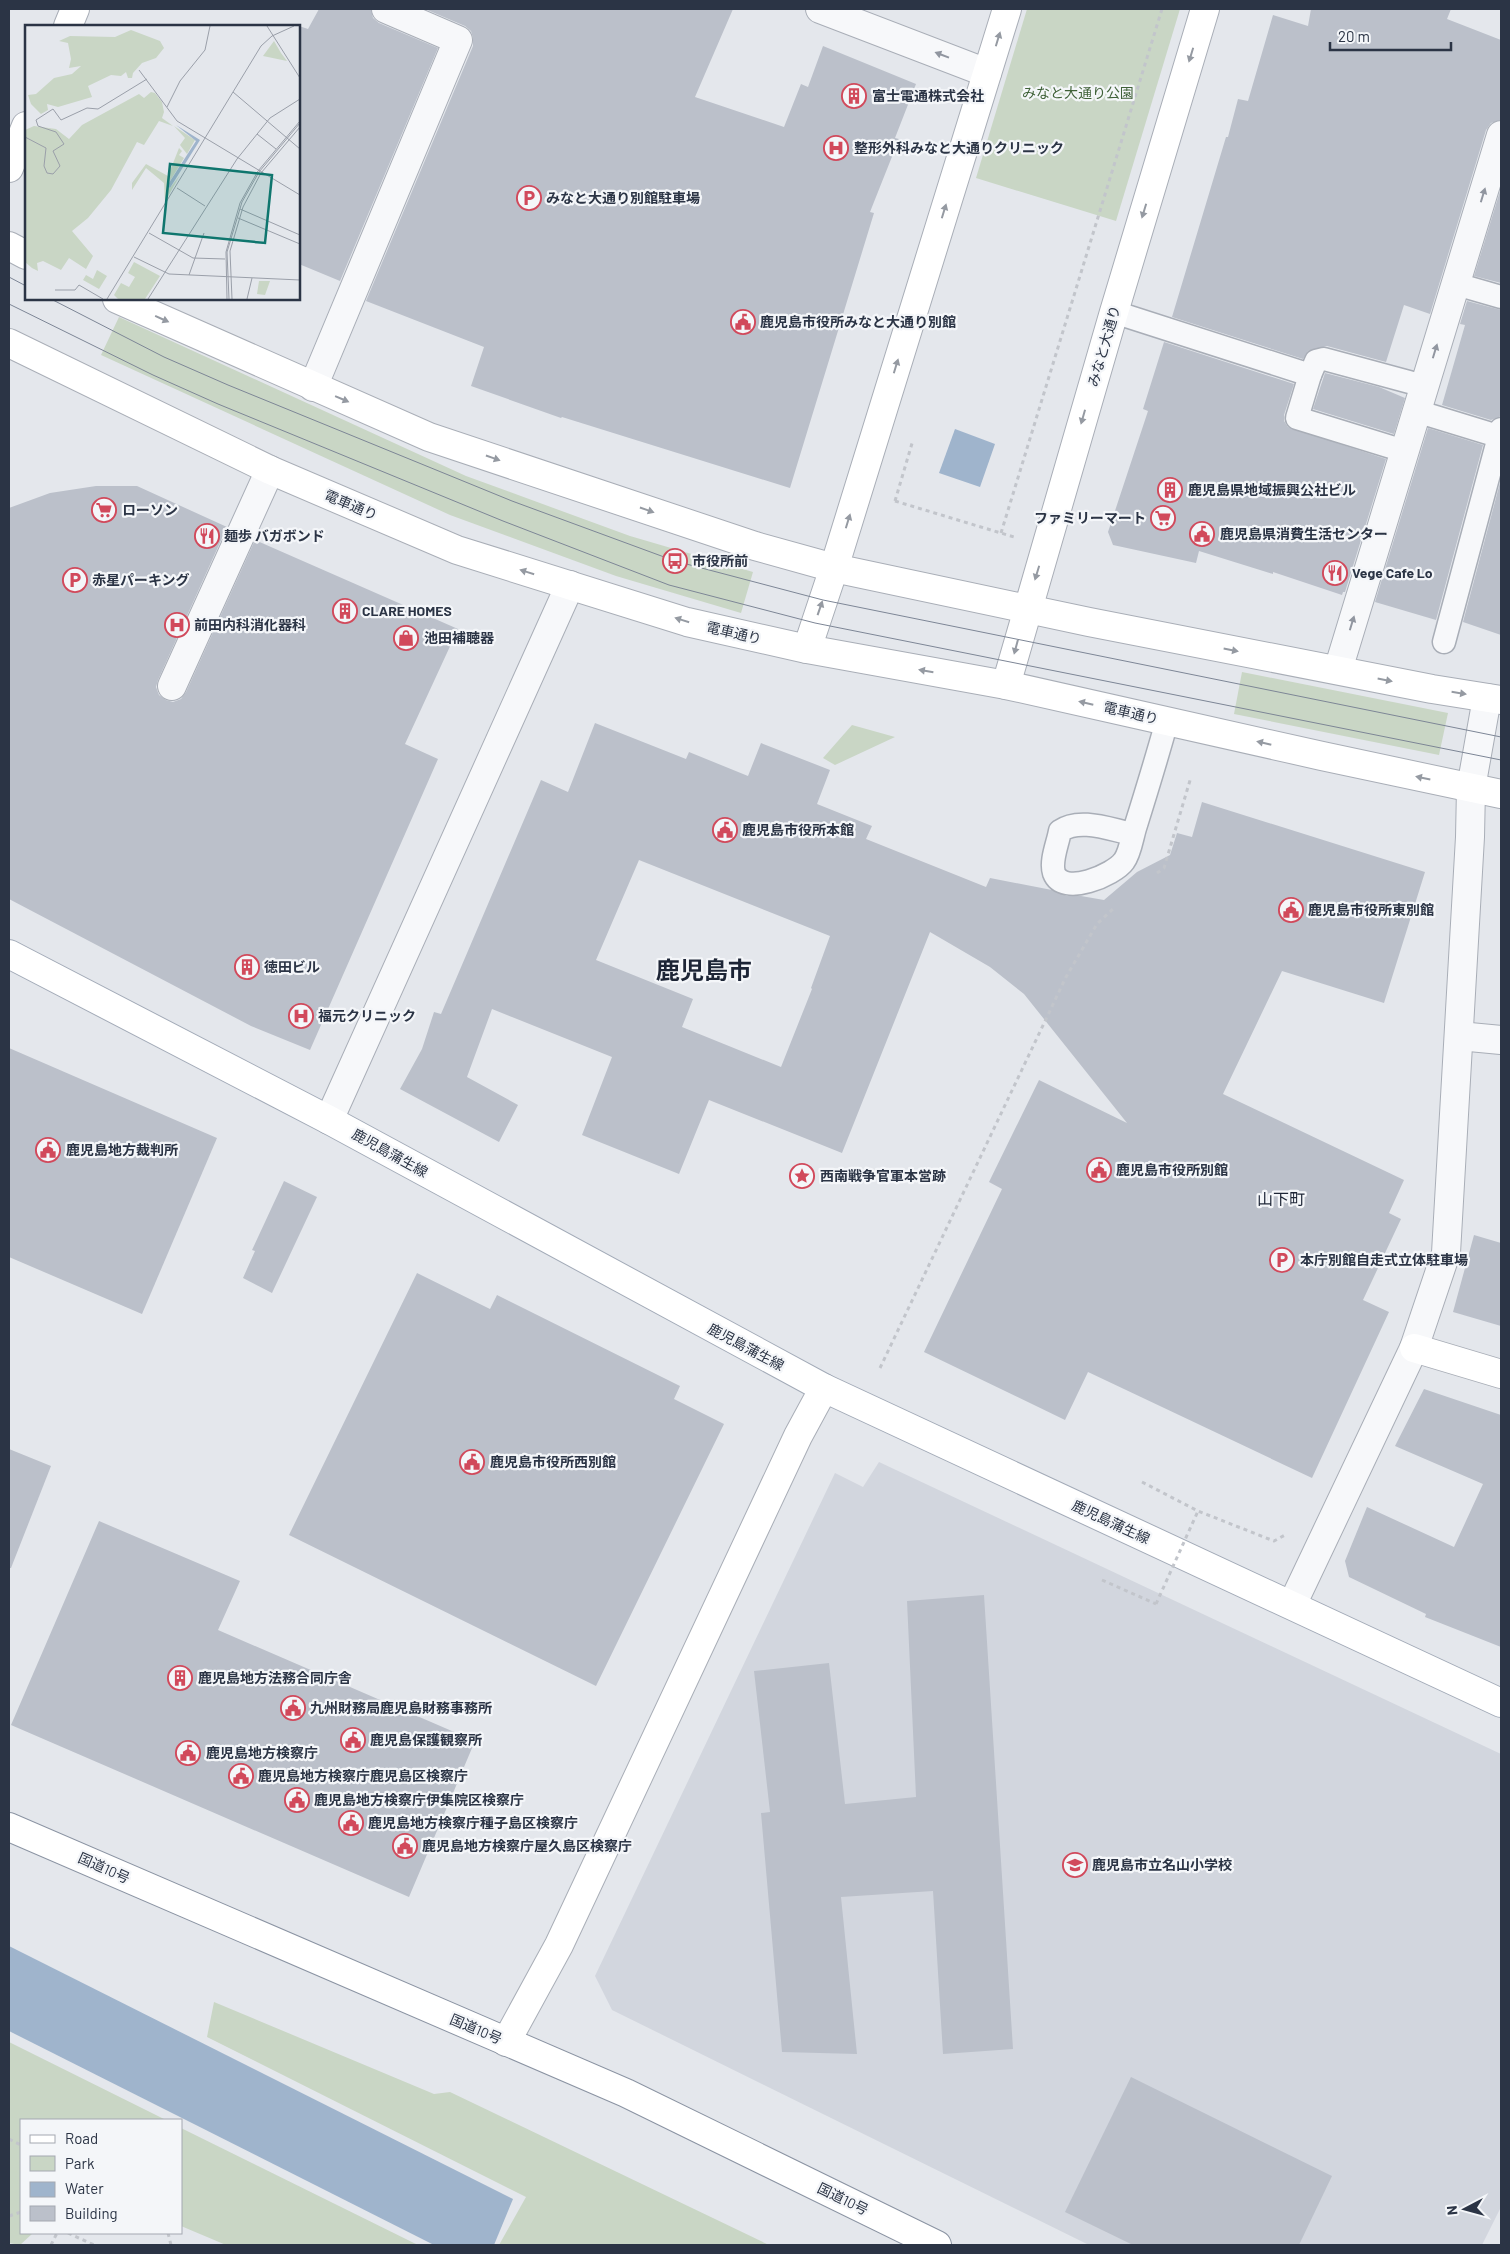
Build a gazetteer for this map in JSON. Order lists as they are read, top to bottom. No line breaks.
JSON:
{"streets":{"main road":["みなと大通り","電車通り","鹿児島蒲生線","国道10号"]},"crossings":[["みなと大通り","電車通り"]],"districts":["鹿児島市","山下町"],"parks":["みなと大通り公園"],"places":{"building":["富士電通株式会社","鹿児島県地域振興公社ビル","CLARE HOMES","徳田ビル","鹿児島地方法務合同庁舎"],"hospital":["整形外科みなと大通りクリニック","前田内科消化器科","福元クリニック"],"parking":["みなと大通り別館駐車場","赤星パーキング","本庁別館自走式立体駐車場"],"public building":["鹿児島市役所みなと大通り別館","鹿児島県消費生活センター","鹿児島市役所本館","鹿児島市役所東別館","鹿児島地方裁判所","鹿児島市役所別館","鹿児島市役所西別館","九州財務局鹿児島財務事務所","鹿児島保護観察所","鹿児島地方検察庁","鹿児島地方検察庁鹿児島区検察庁","鹿児島地方検察庁伊集院区検察庁","鹿児島地方検察庁種子島区検察庁","鹿児島地方検察庁屋久島区検察庁"],"supermarket":["ローソン","ファミリーマート"],"restaurant":["麺歩 バガボンド","Vege Cafe Lo"],"bus stop":["市役所前"],"shop":["池田補聴器"],"place":["西南戦争官軍本営跡"],"school or university":["鹿児島市立名山小学校"]},"legend":["Road","Park","Water","Building"],"scale_bar":"20 m","north":"left"}
